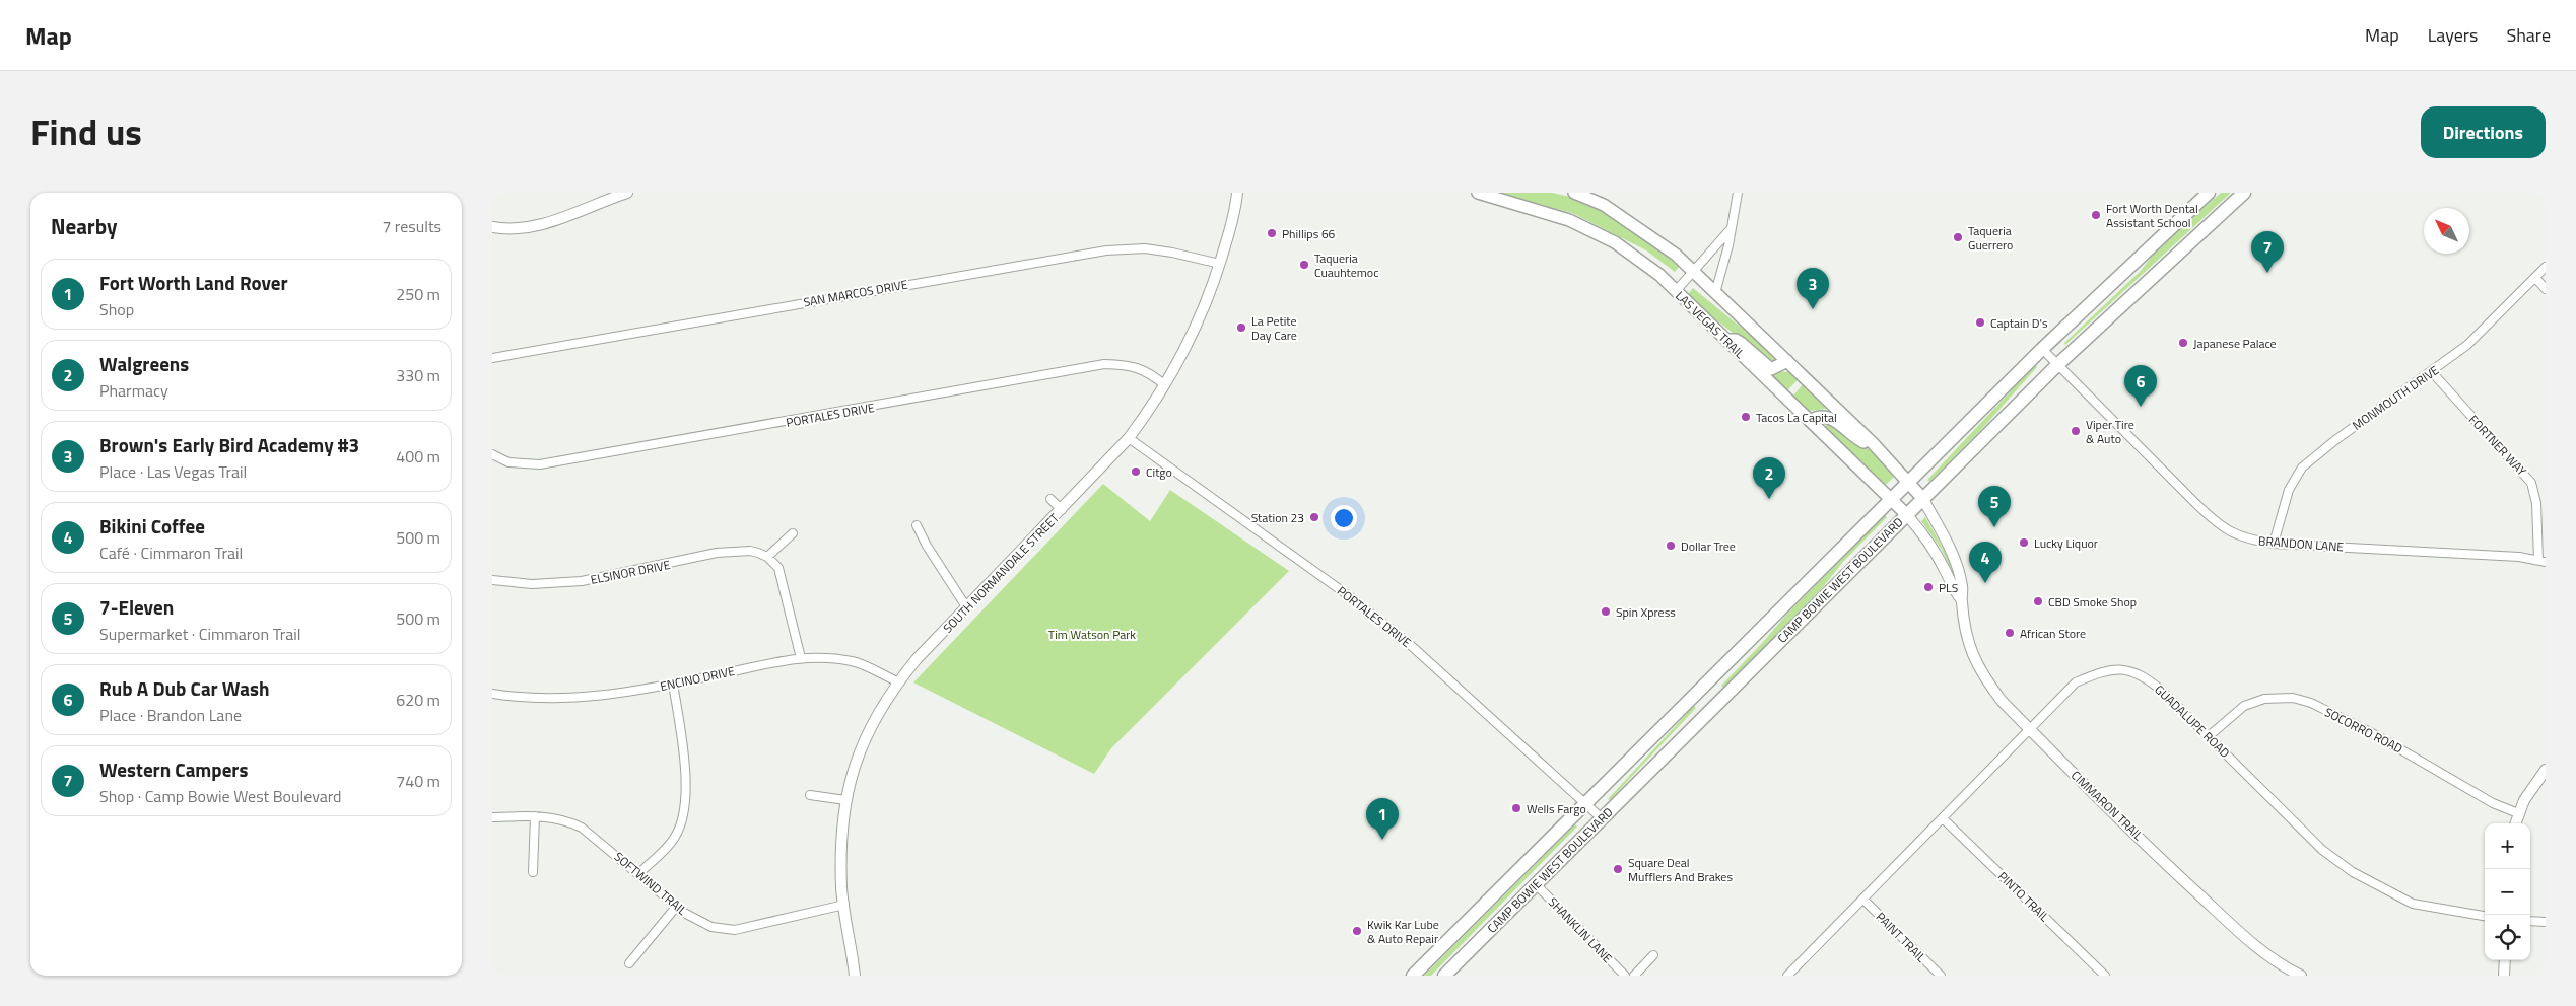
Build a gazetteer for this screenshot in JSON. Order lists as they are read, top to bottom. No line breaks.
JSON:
{"streets":{"main road":["LAS VEGAS TRAIL","CAMP BOWIE WEST BOULEVARD"],"street":["SAN MARCOS DRIVE","MONMOUTH DRIVE","PORTALES DRIVE","FORTNER WAY","BRANDON LANE","ELSINOR DRIVE","SOUTH NORMANDALE STREET","ENCINO DRIVE","GUADALUPE ROAD","SOCORRO ROAD","CIMMARON TRAIL","SOFTWIND TRAIL","PINTO TRAIL","SHANKLIN LANE","PAINT TRAIL"]},"crossings":[["SAN MARCOS DRIVE","SOUTH NORMANDALE STREET"],["LAS VEGAS TRAIL","CAMP BOWIE WEST BOULEVARD"],["LAS VEGAS TRAIL","CIMMARON TRAIL"],["MONMOUTH DRIVE","FORTNER WAY"],["MONMOUTH DRIVE","BRANDON LANE"],["PORTALES DRIVE","SOUTH NORMANDALE STREET"],["PORTALES DRIVE","CAMP BOWIE WEST BOULEVARD"],["FORTNER WAY","BRANDON LANE"],["BRANDON LANE","CAMP BOWIE WEST BOULEVARD"],["SOUTH NORMANDALE STREET","ENCINO DRIVE"],["SOUTH NORMANDALE STREET","SOFTWIND TRAIL"],["CAMP BOWIE WEST BOULEVARD","CIMMARON TRAIL"],["CAMP BOWIE WEST BOULEVARD","SHANKLIN LANE"],["GUADALUPE ROAD","SOCORRO ROAD"],["GUADALUPE ROAD","CIMMARON TRAIL"],["GUADALUPE ROAD","PINTO TRAIL"],["GUADALUPE ROAD","PAINT TRAIL"]],"parks":["Tim Watson Park"],"places":["Fort Worth Dental Assistant School","Phillips 66","Taqueria Guerrero","Taqueria Cuauhtemoc","Captain D's","La Petite Day Care","Japanese Palace","Tacos La Capital","Viper Tire & Auto","Citgo","Station 23","Lucky Liquor","Dollar Tree","PLS","CBD Smoke Shop","Spin Xpress","African Store","Wells Fargo","Square Deal Mufflers And Brakes","Kwik Kar Lube & Auto Repair"],"north":"top left","page":{"header":"Map","nav":["Map","Layers","Share"],"title":"Find us","buttons":"Directions","heading":["Nearby","7 results"],"pins":["7","3","6","2","5","4","1"],"list":[{"mark":"1","name":"Fort Worth Land Rover","note":"Shop","value":"250 m"},{"mark":"2","name":"Walgreens","note":"Pharmacy","value":"330 m"},{"mark":"3","name":"Brown's Early Bird Academy #3","note":"Place · Las Vegas Trail","value":"400 m"},{"mark":"4","name":"Bikini Coffee","note":"Café · Cimmaron Trail","value":"500 m"},{"mark":"5","name":"7-Eleven","note":"Supermarket · Cimmaron Trail","value":"500 m"},{"mark":"6","name":"Rub A Dub Car Wash","note":"Place · Brandon Lane","value":"620 m"},{"mark":"7","name":"Western Campers","note":"Shop · Camp Bowie West Boulevard","value":"740 m"}],"map_buttons":["+","−"]}}
